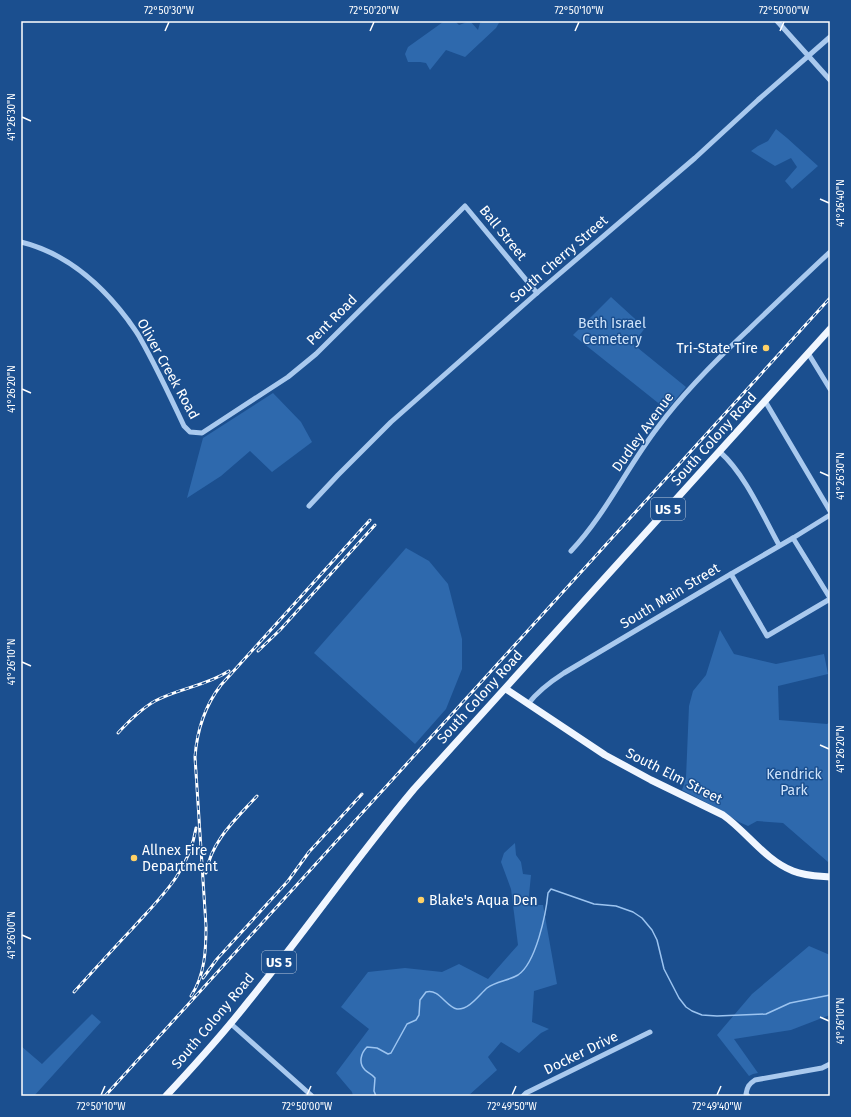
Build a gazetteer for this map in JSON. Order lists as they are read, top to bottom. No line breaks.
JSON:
{"streets":{"main road":["South Colony Road","US 5","South Elm Street"],"street":["Ball Street","South Cherry Street","Pent Road","Oliver Creek Road","Dudley Avenue","South Main Street","Docker Drive"]},"crossings":[["Ball Street","South Cherry Street"],["Ball Street","Pent Road"],["Pent Road","Oliver Creek Road"],["South Colony Road","South Elm Street"],["South Main Street","South Elm Street"]],"parks":["Beth Israel Cemetery","Kendrick Park"],"places":["Tri-State Tire","Allnex Fire Department","Blake's Aqua Den"],"coordinates":["72°50'30\"W","72°50'20\"W","72°50'10\"W","72°50'00\"W","41°26'30\"N","41°26'40\"N","41°26'20\"N","41°26'10\"N","41°26'00\"N","72°49'50\"W","72°49'40\"W"]}
